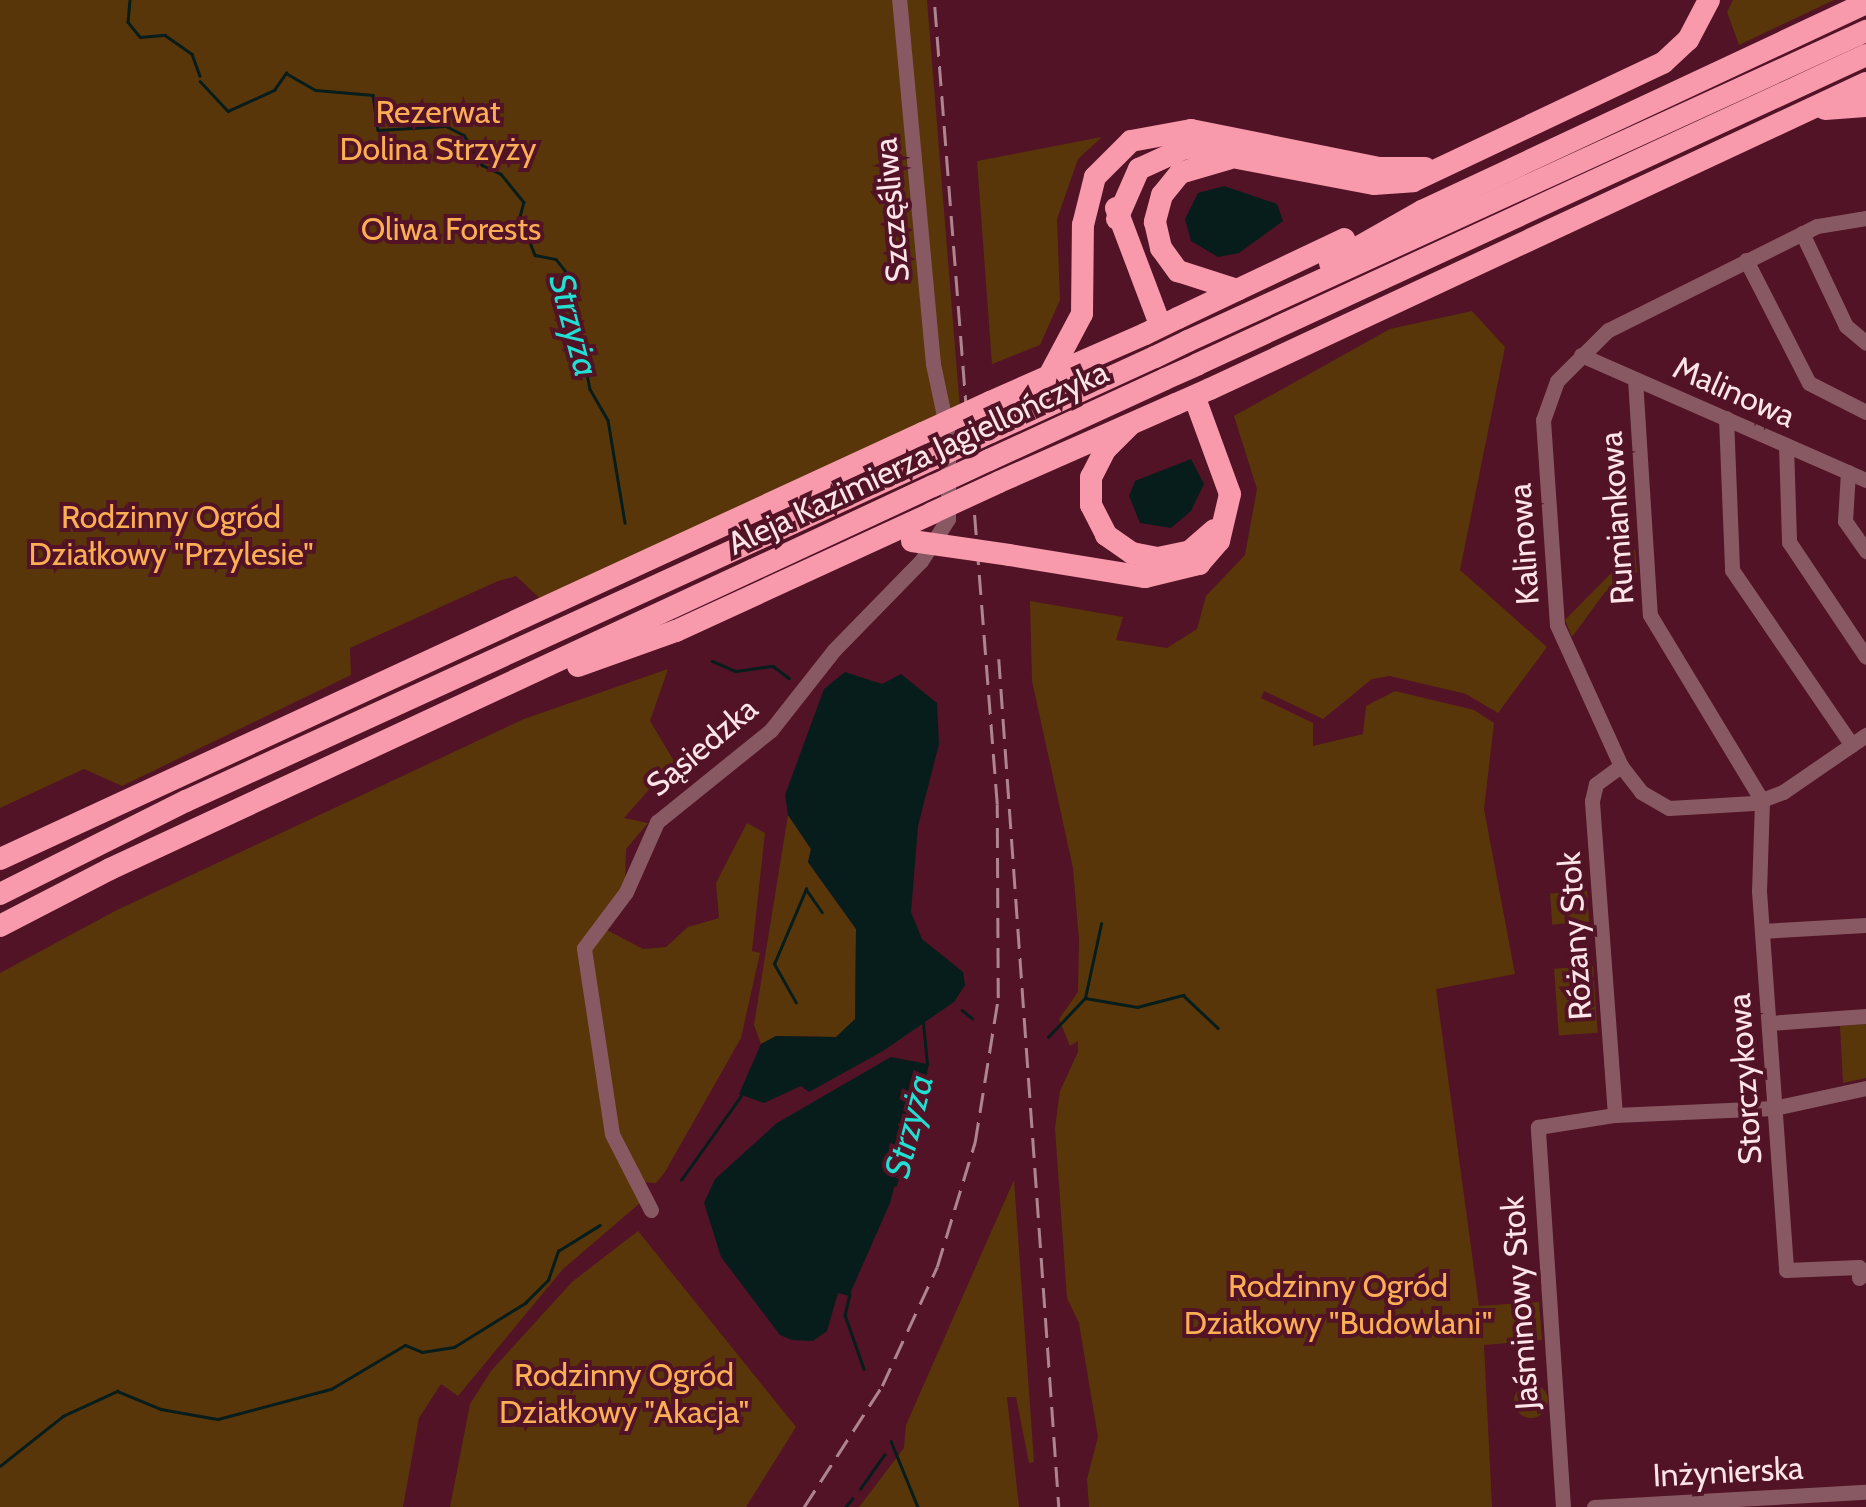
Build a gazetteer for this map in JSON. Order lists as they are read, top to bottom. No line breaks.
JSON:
{"streets":{"highway":["Aleja Kazimierza Jagiellończyka"],"street":["Szczęśliwa","Malinowa","Rumiankowa","Kalinowa","Sąsiedzka","Różany Stok","Storczykowa","Jaśminowy Stok","Inżynierska"]},"crossings":[["Szczęśliwa","Sąsiedzka"],["Malinowa","Rumiankowa"],["Malinowa","Kalinowa"],["Rumiankowa","Kalinowa"],["Rumiankowa","Storczykowa"],["Kalinowa","Różany Stok"],["Kalinowa","Storczykowa"],["Różany Stok","Jaśminowy Stok"],["Storczykowa","Jaśminowy Stok"]],"water":["Strzyża"],"parks":["Rezerwat Dolina Strzyży","Oliwa Forests","Rodzinny Ogród Działkowy \"Przylesie\"","Rodzinny Ogród Działkowy \"Budowlani\"","Rodzinny Ogród Działkowy \"Akacja\""]}
